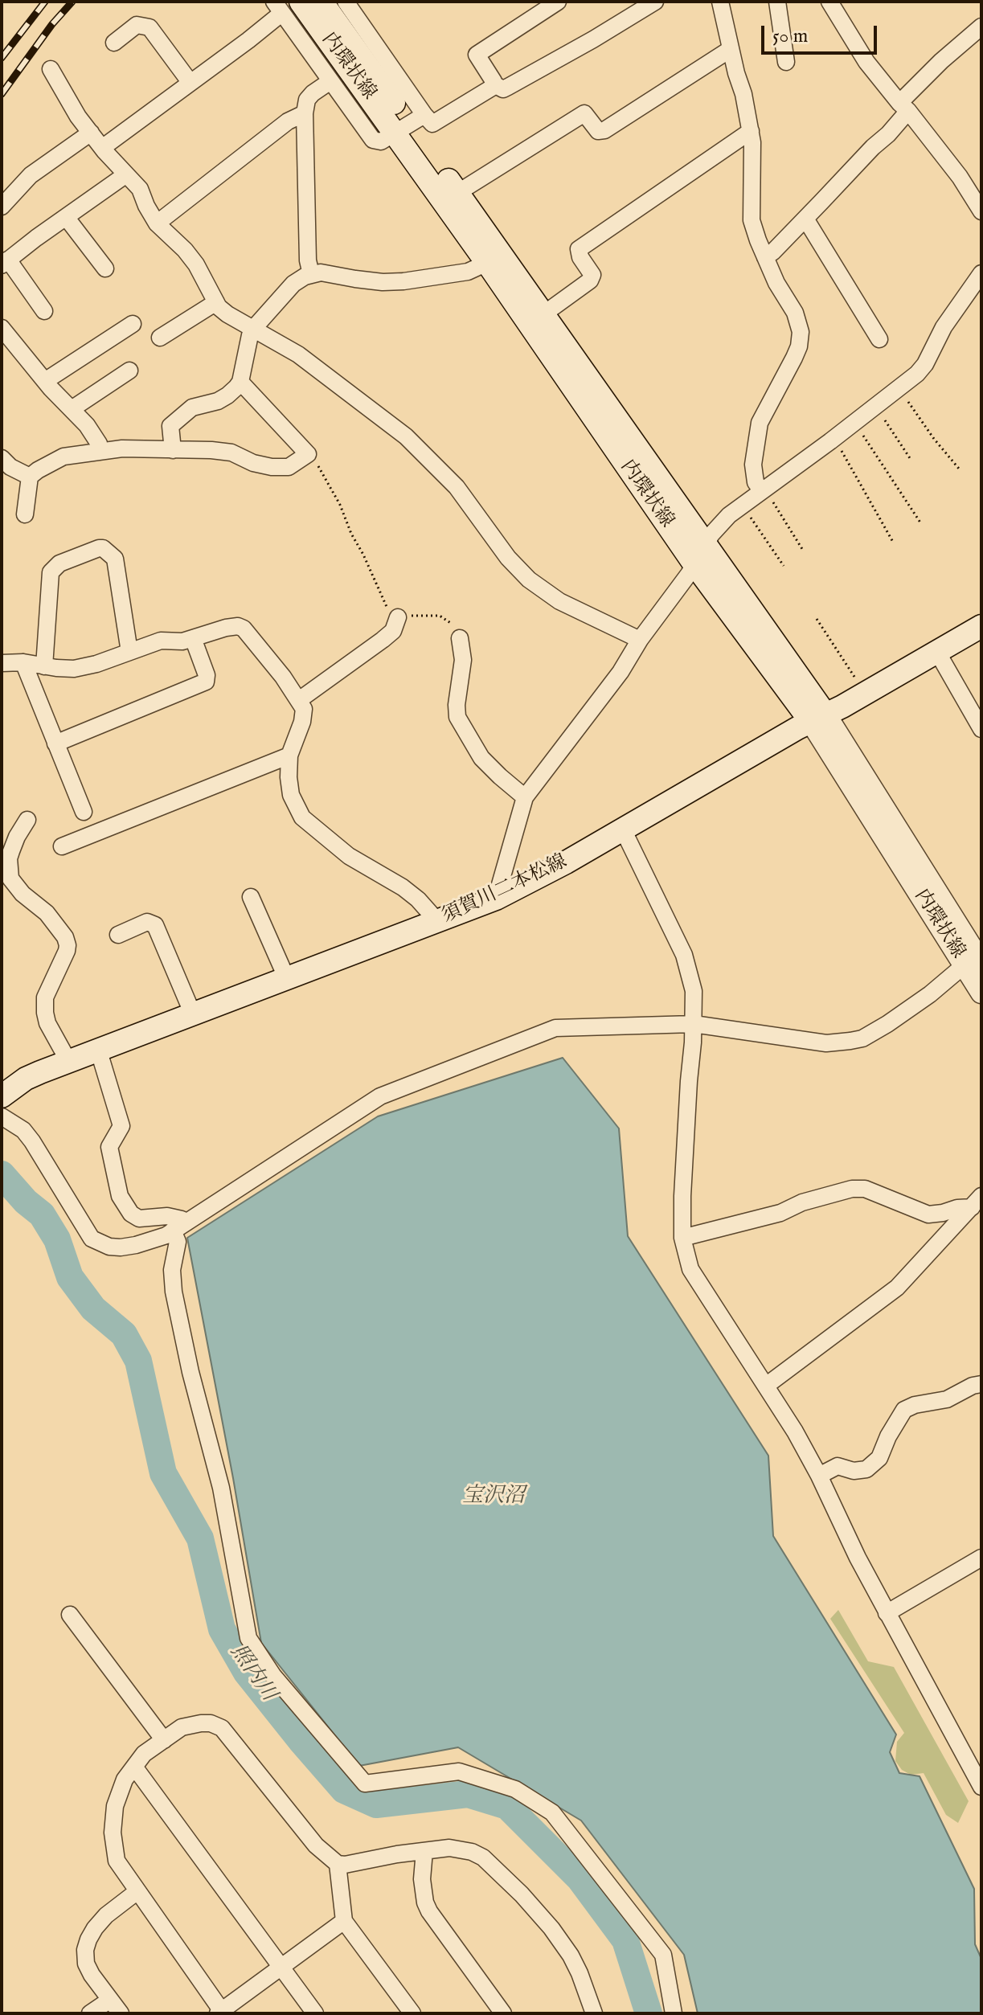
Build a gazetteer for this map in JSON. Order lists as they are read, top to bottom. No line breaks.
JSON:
{"streets":{"main road":["内環状線","須賀川二本松線"]},"crossings":[["内環状線","須賀川二本松線"]],"water":["宝沢沼","照内川"],"scale_bar":"50 m"}
